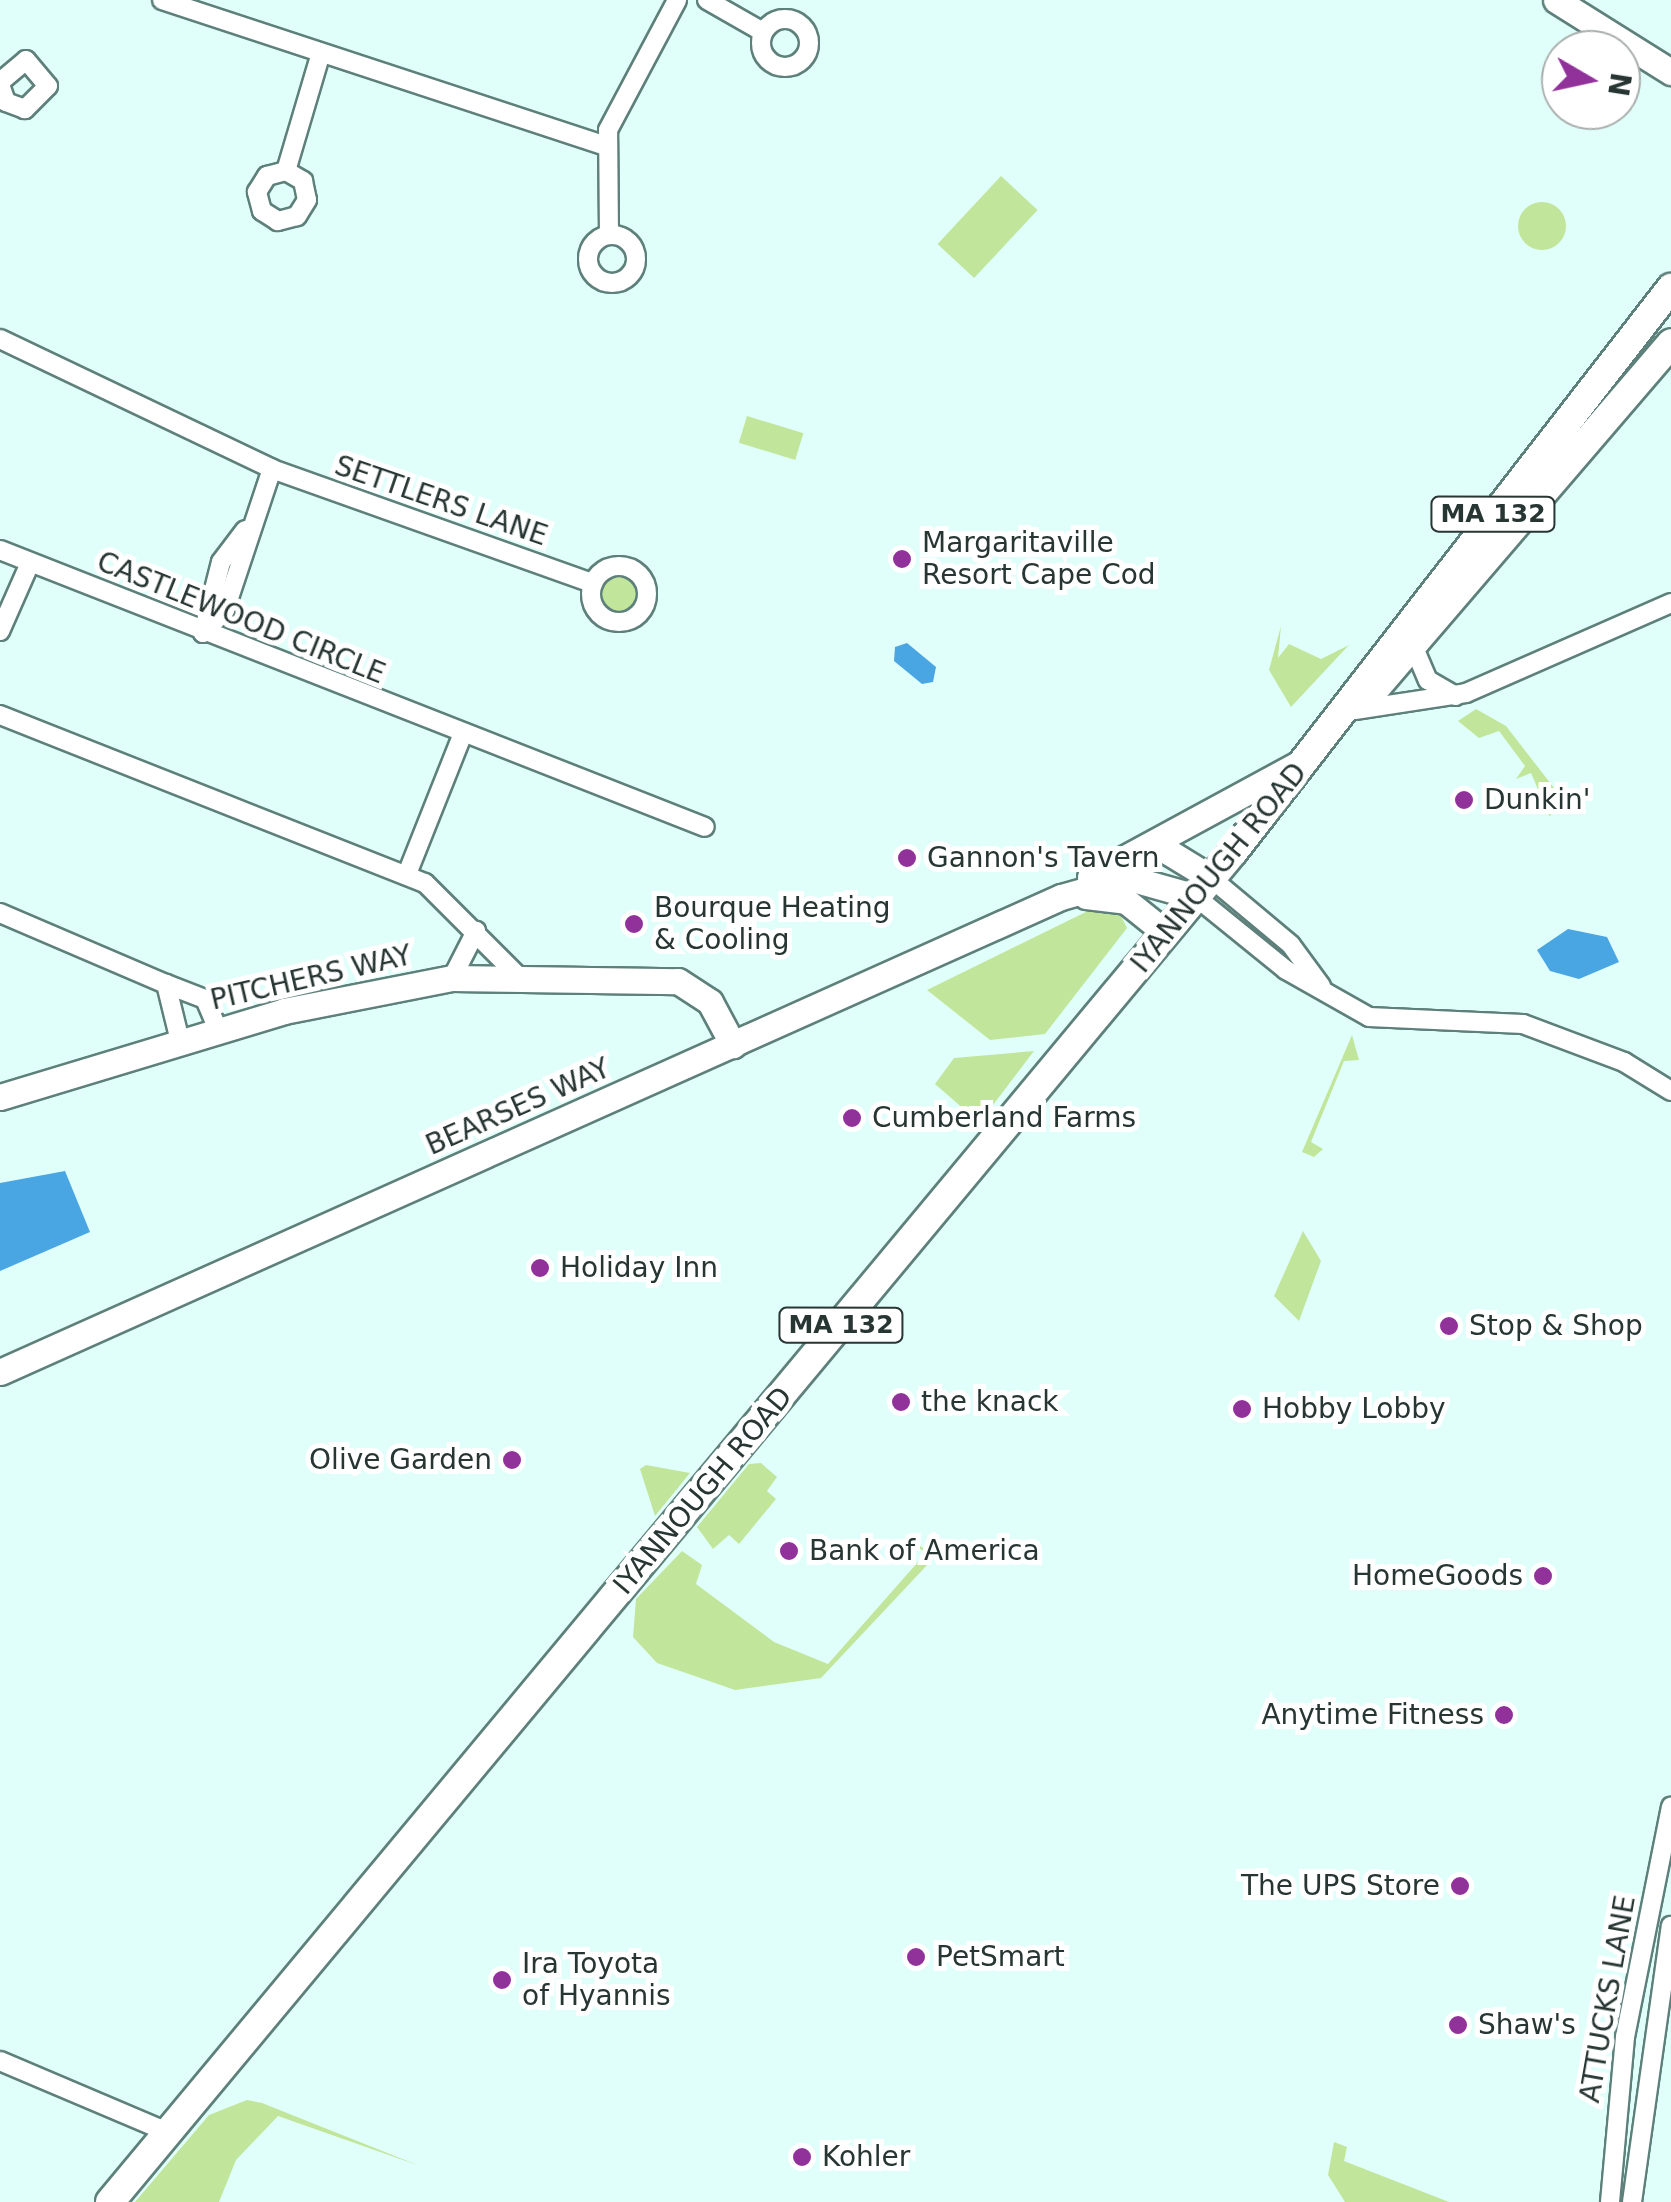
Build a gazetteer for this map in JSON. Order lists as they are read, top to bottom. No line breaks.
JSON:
{"streets":{"main road":["MA 132","IYANNOUGH ROAD","PITCHERS WAY","BEARSES WAY"],"street":["SETTLERS LANE","CASTLEWOOD CIRCLE","ATTUCKS LANE"]},"crossings":[["IYANNOUGH ROAD","BEARSES WAY"],["PITCHERS WAY","BEARSES WAY"]],"places":["Margaritaville Resort Cape Cod","Dunkin'","Gannon's Tavern","Bourque Heating & Cooling","Cumberland Farms","Holiday Inn","Stop & Shop","the knack","Hobby Lobby","Olive Garden","Bank of America","HomeGoods","Anytime Fitness","The UPS Store","PetSmart","Ira Toyota of Hyannis","Shaw's","Kohler"],"north":"right"}
